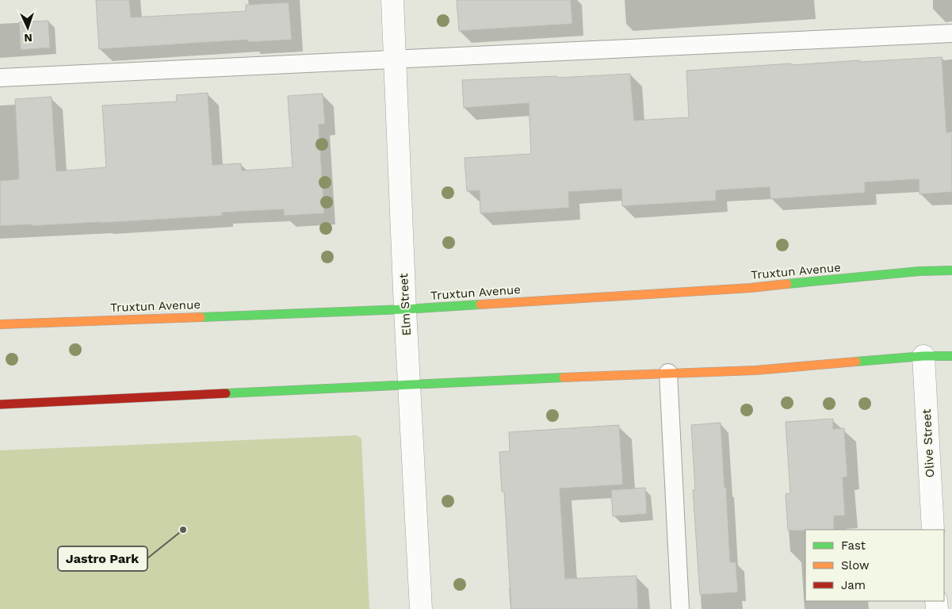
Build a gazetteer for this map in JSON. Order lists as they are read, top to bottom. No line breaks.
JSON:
{"streets":{"main road":["Truxtun Avenue"],"street":["Elm Street","Olive Street"]},"crossings":[["Truxtun Avenue","Elm Street"]],"places":["Jastro Park"],"legend":["Fast","Slow","Jam"],"north":"bottom"}
